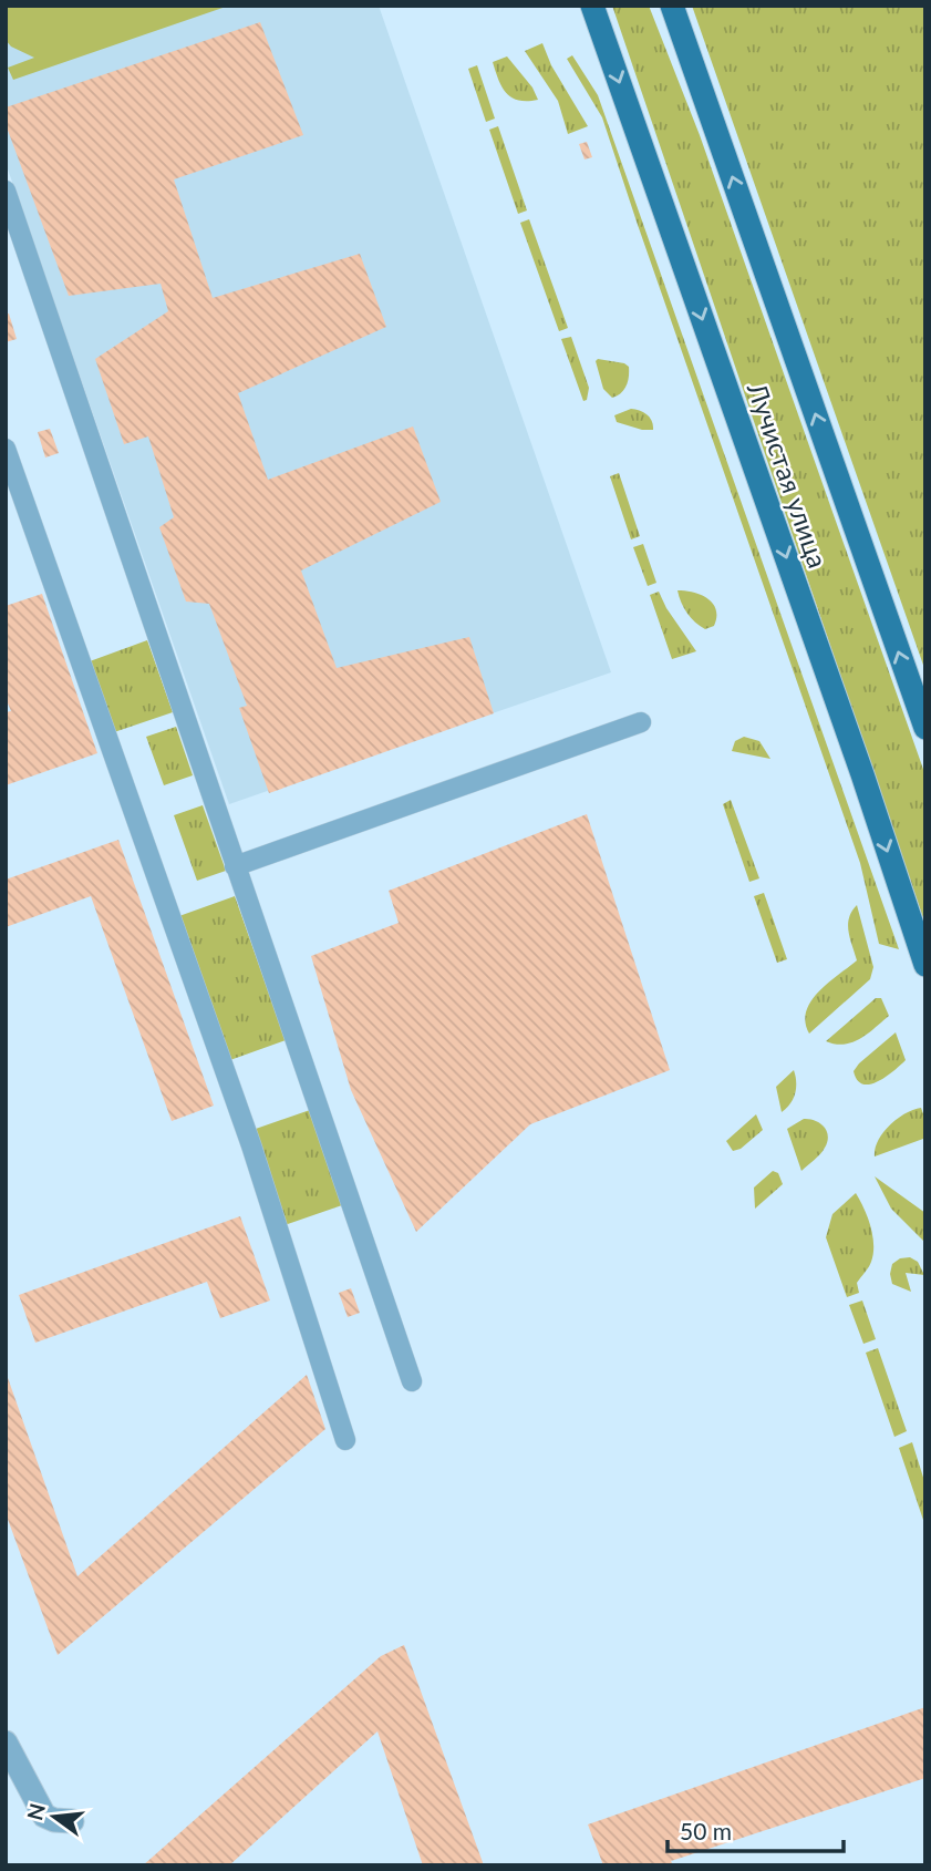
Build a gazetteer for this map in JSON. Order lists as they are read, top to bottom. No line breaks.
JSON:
{"streets":{"main road":["Лучистая улица"]},"scale_bar":"50 m","north":"left"}
